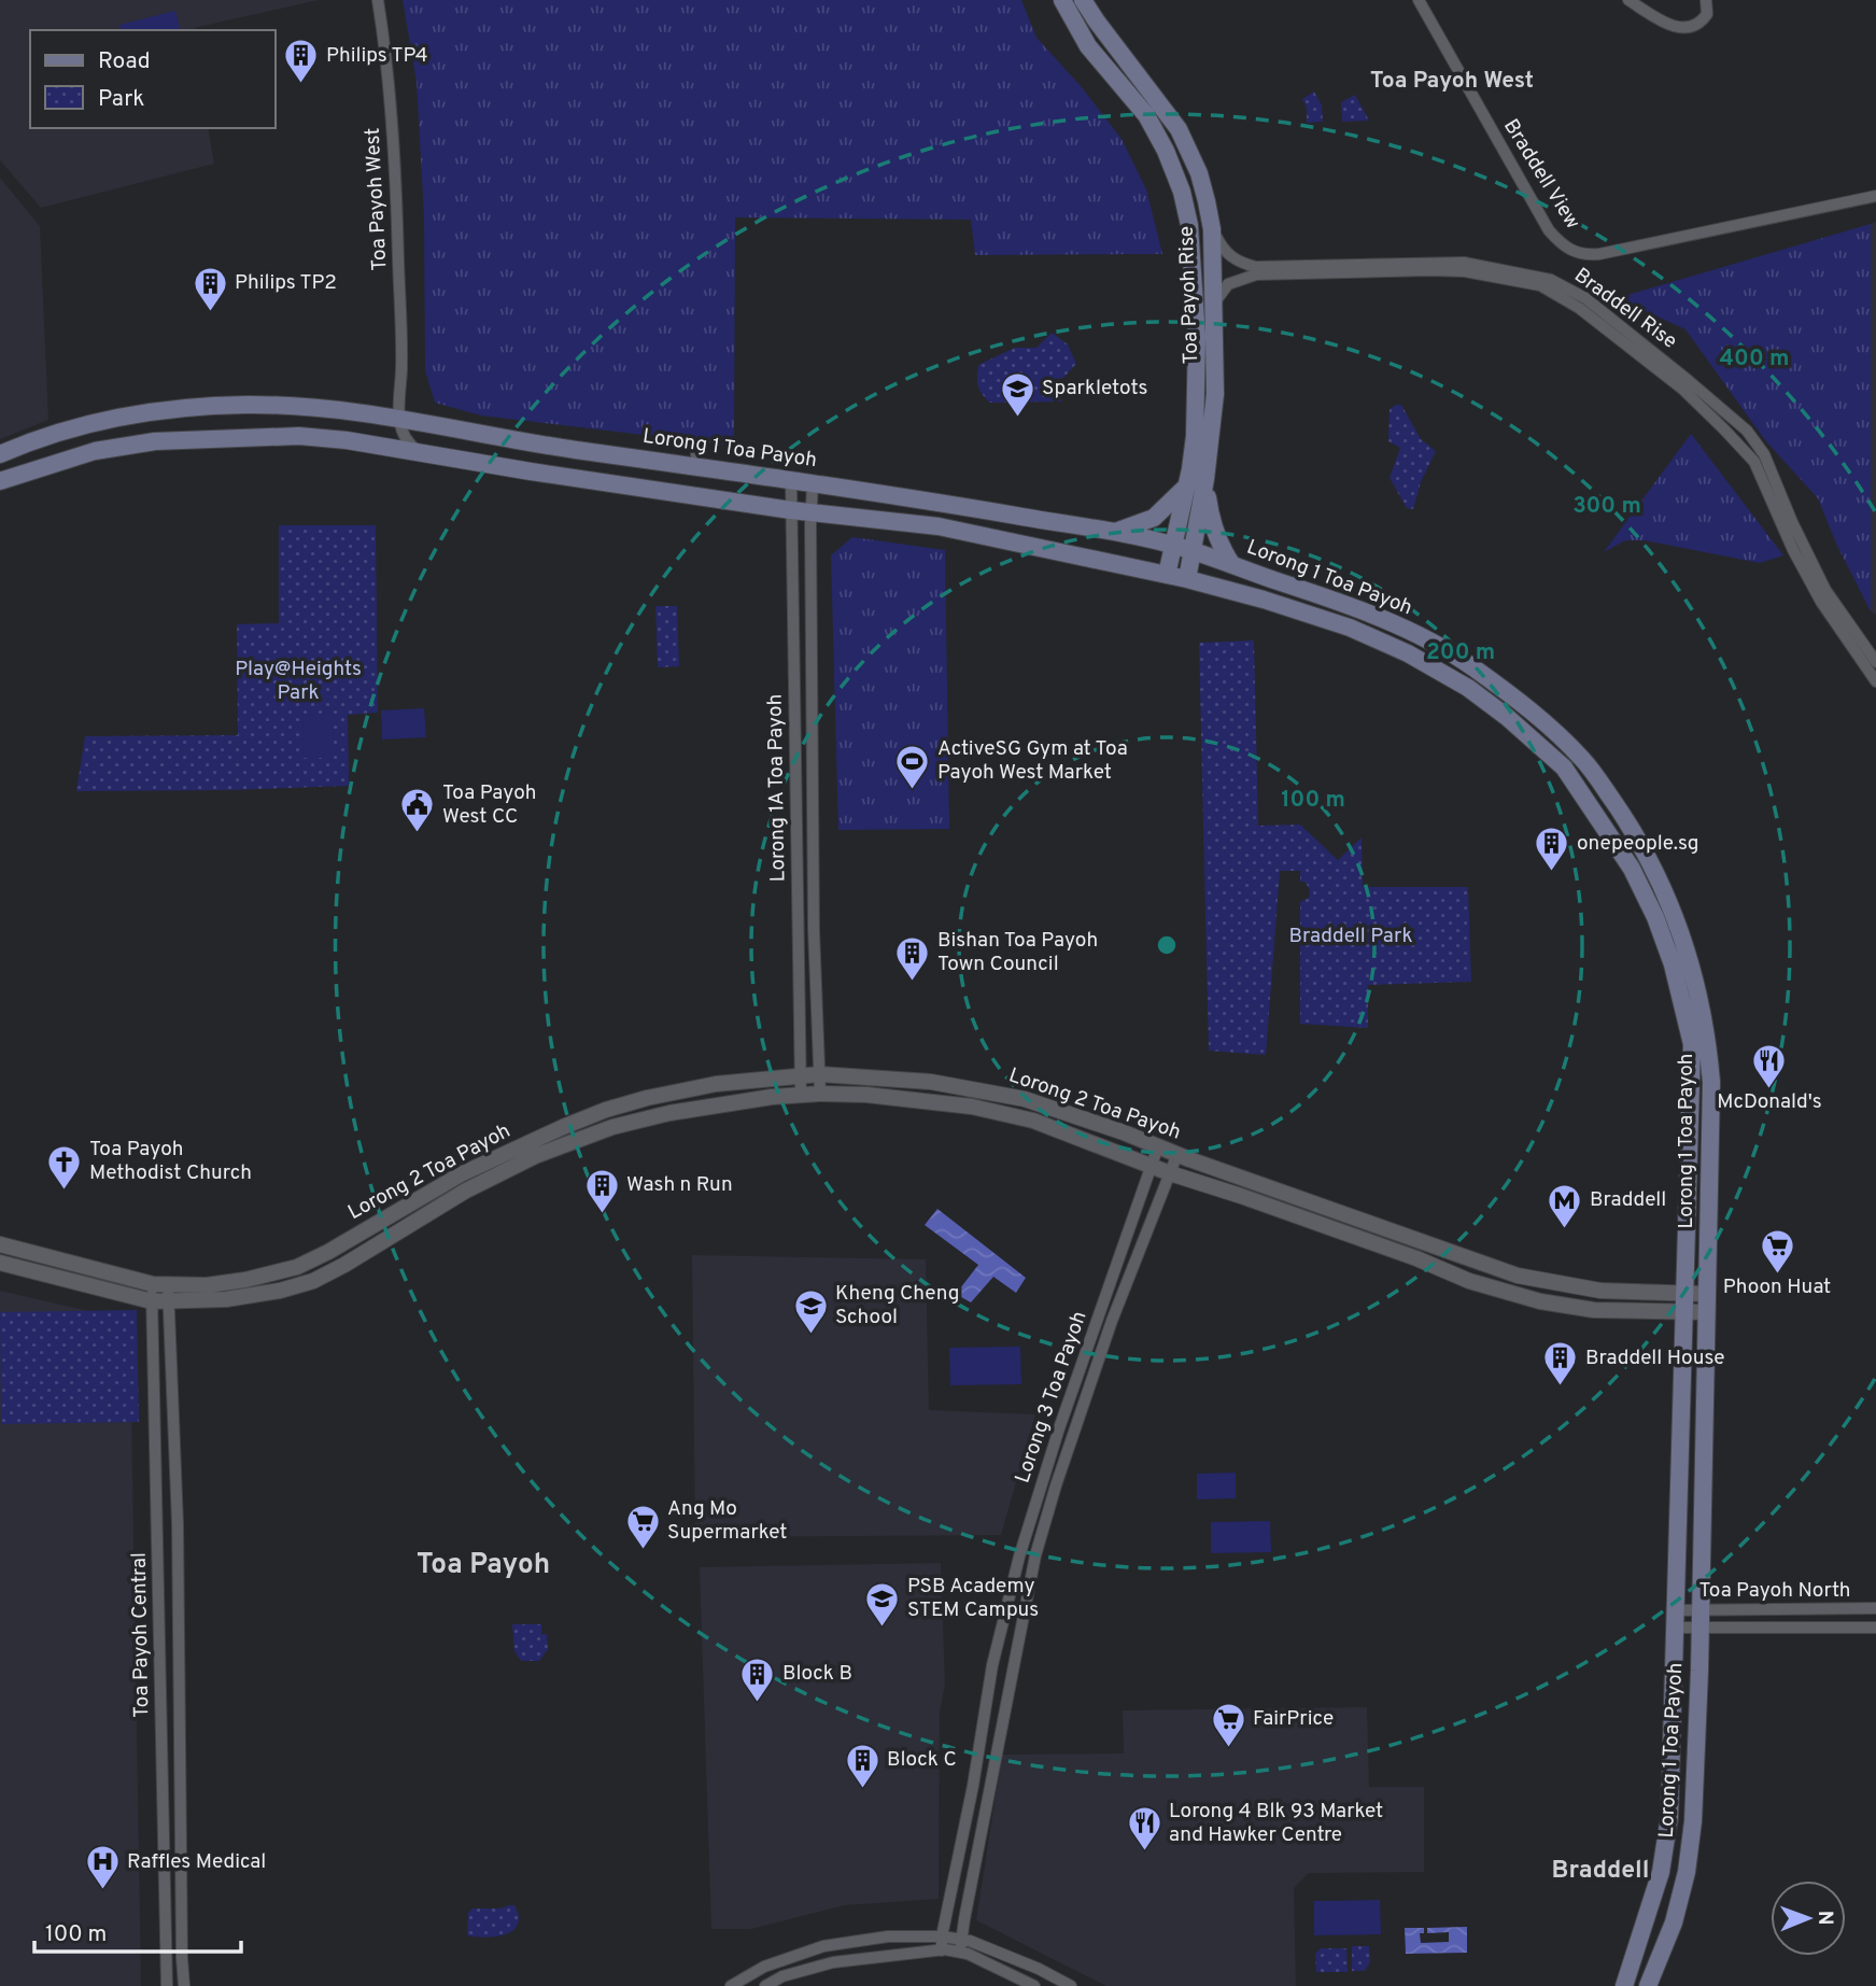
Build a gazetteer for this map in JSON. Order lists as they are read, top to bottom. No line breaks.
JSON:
{"streets":{"main road":["Toa Payoh Rise","Lorong 1 Toa Payoh"],"street":["Braddell View","Toa Payoh West","Braddell Rise","Lorong 1A Toa Payoh","Lorong 2 Toa Payoh","Lorong 3 Toa Payoh","Toa Payoh North","Toa Payoh Central"]},"crossings":[["Toa Payoh West","Lorong 1 Toa Payoh"],["Toa Payoh Rise","Braddell Rise"],["Toa Payoh Rise","Lorong 1 Toa Payoh"],["Lorong 1 Toa Payoh","Lorong 1A Toa Payoh"],["Lorong 1 Toa Payoh","Lorong 2 Toa Payoh"],["Lorong 1 Toa Payoh","Toa Payoh North"],["Lorong 1A Toa Payoh","Lorong 2 Toa Payoh"],["Lorong 2 Toa Payoh","Lorong 3 Toa Payoh"],["Lorong 2 Toa Payoh","Toa Payoh Central"]],"districts":["Toa Payoh West","Toa Payoh","Braddell"],"parks":["Play@Heights Park","Braddell Park"],"places":{"building":["Philips TP4","Philips TP2","onepeople.sg","Bishan Toa Payoh Town Council","Wash n Run","Braddell House","Block B","Block C"],"school or university":["Sparkletots","Kheng Cheng School","PSB Academy STEM Campus"],"sports":["ActiveSG Gym at Toa Payoh West Market"],"public building":["Toa Payoh West CC"],"restaurant":["McDonald's","Lorong 4 Blk 93 Market and Hawker Centre"],"church":["Toa Payoh Methodist Church"],"metro station":["Braddell"],"supermarket":["Phoon Huat","Ang Mo Supermarket","FairPrice"],"hospital":["Raffles Medical"]},"legend":["Road","Park"],"scale_bar":"100 m","north":"right","rings":["400 m","300 m","200 m","100 m"]}
